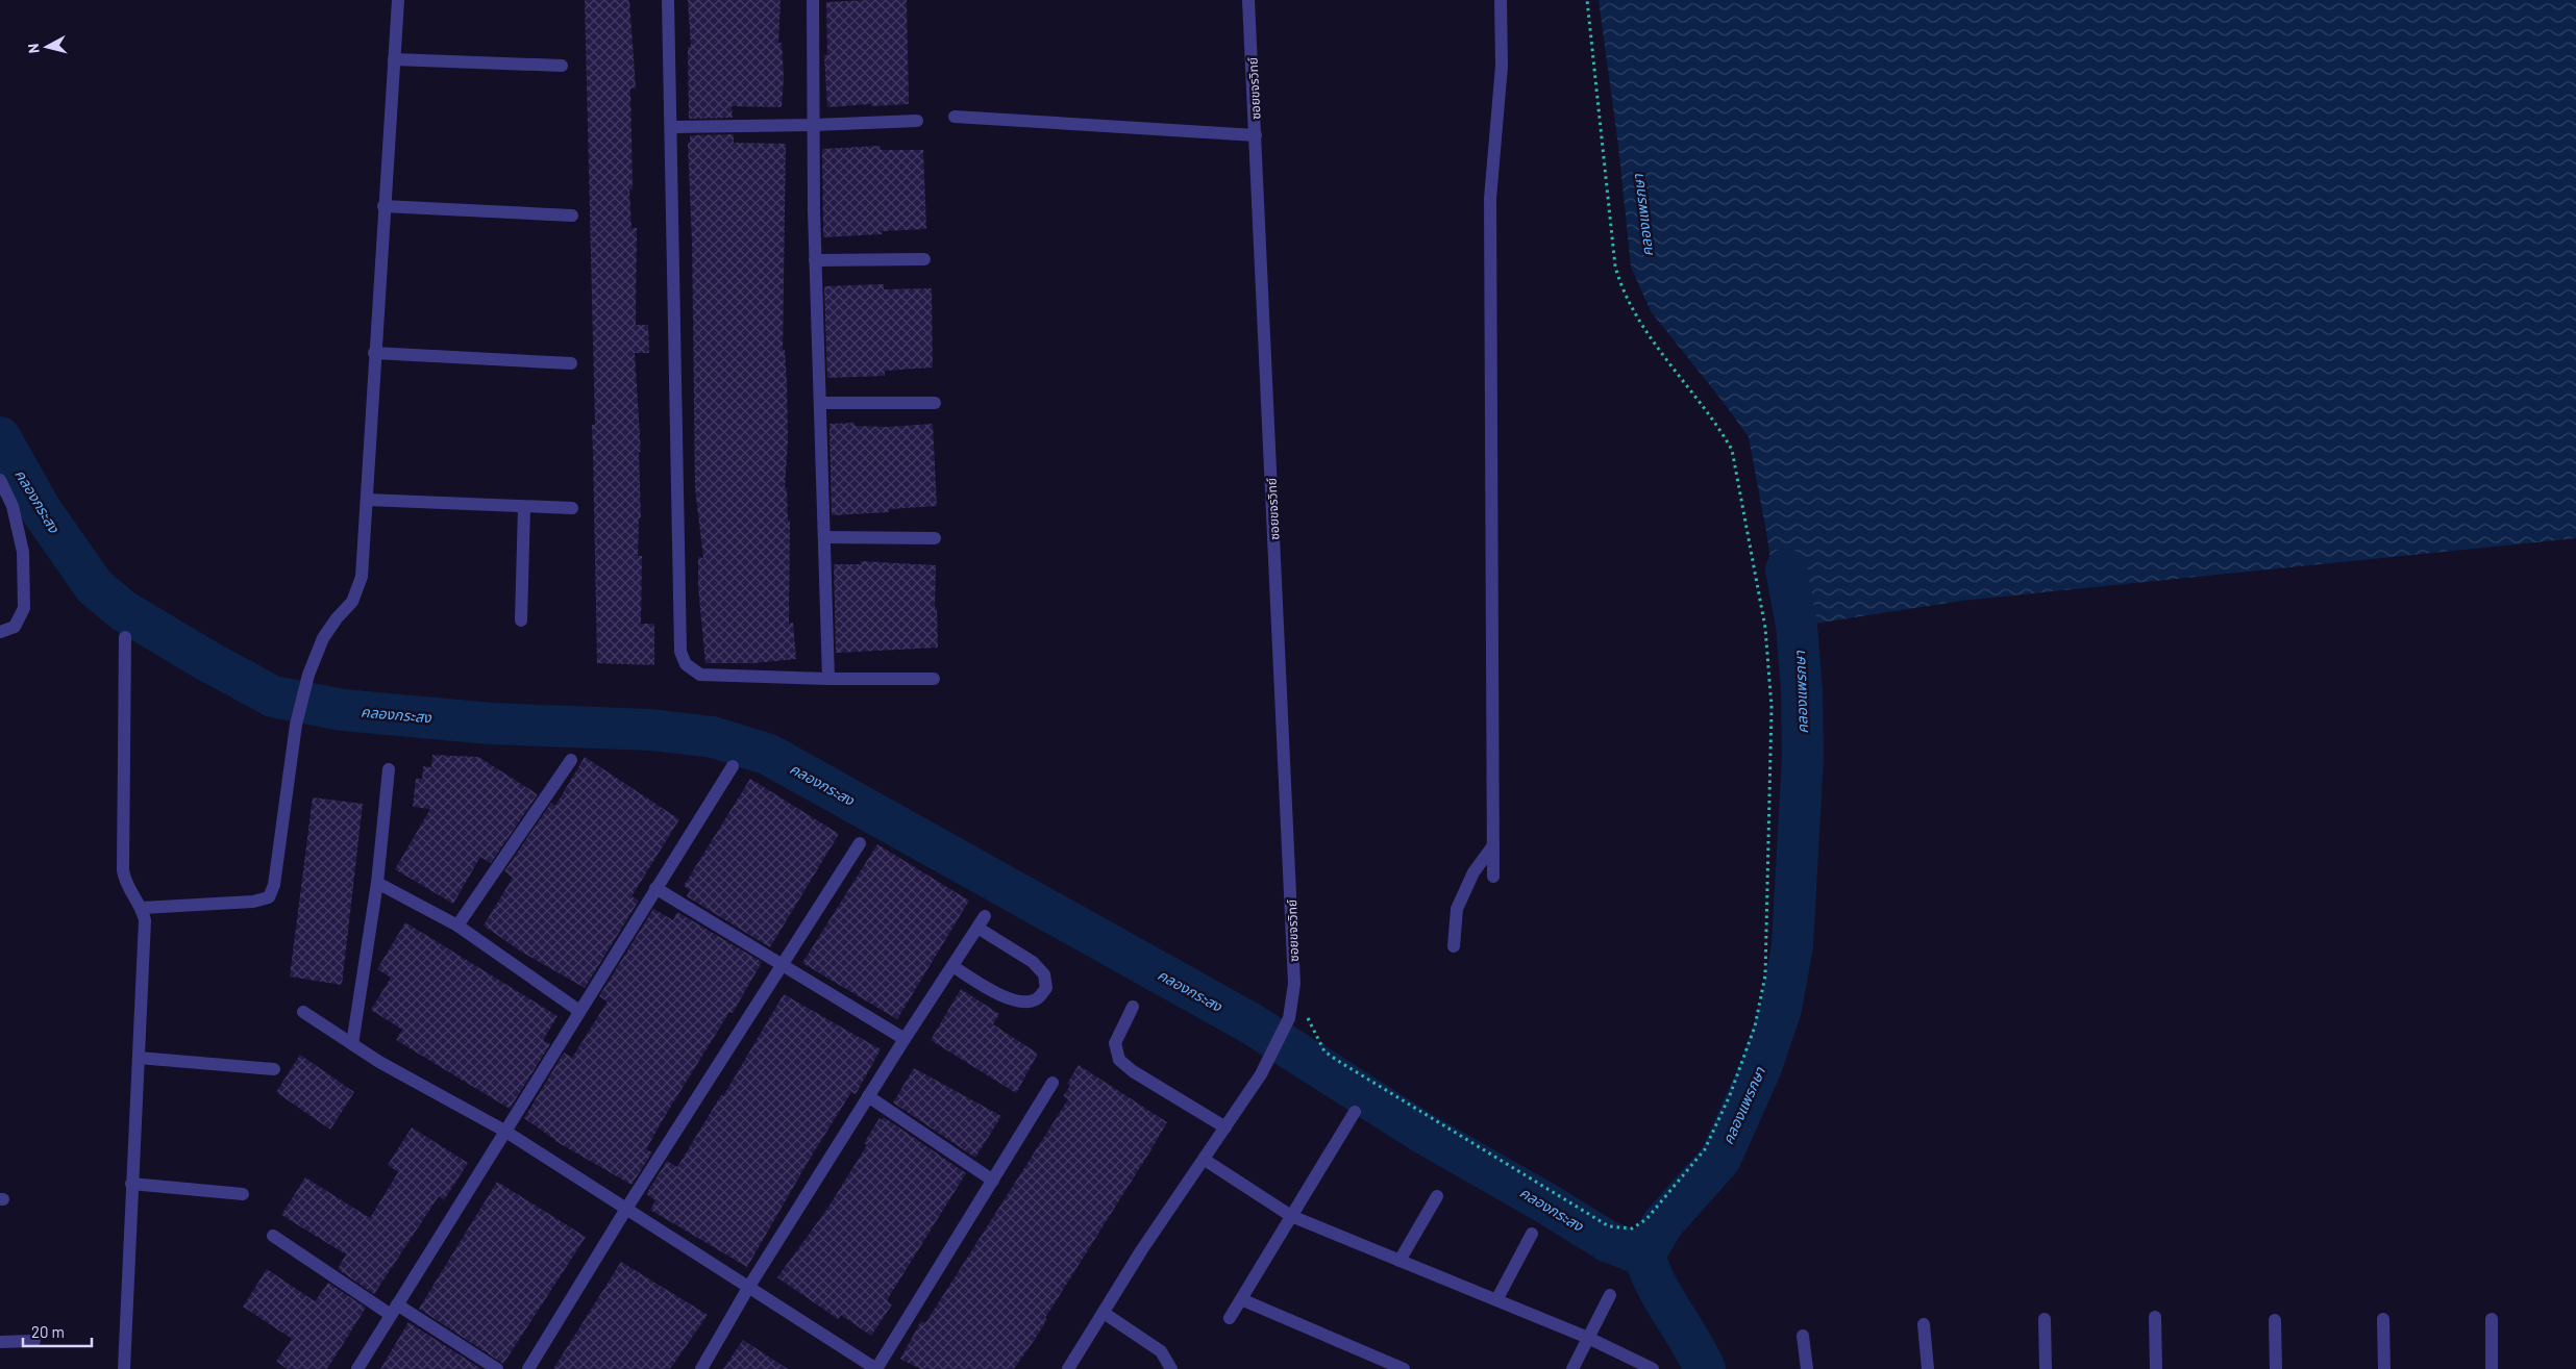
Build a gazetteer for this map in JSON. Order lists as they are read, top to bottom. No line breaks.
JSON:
{"streets":{"street":["ซอยขจรวิทย์"]},"water":["คลองแพรกษา","คลองกระสง"],"scale_bar":"20 m","north":"left"}
